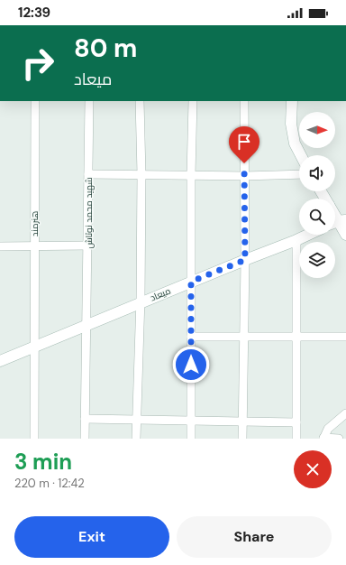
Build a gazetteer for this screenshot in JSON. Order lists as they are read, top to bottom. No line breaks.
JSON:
{"streets":{"main road":["میعاد"],"street":["شهید محمد نوتاش","هنرمند"]},"crossings":[["شهید محمد نوتاش","میعاد"],["هنرمند","میعاد"]],"north":"right","page":{"status":"12:39","turn":["80 m","میعاد"],"heading":["3 min","220 m · 12:42"],"buttons":["Exit","Share"]}}
